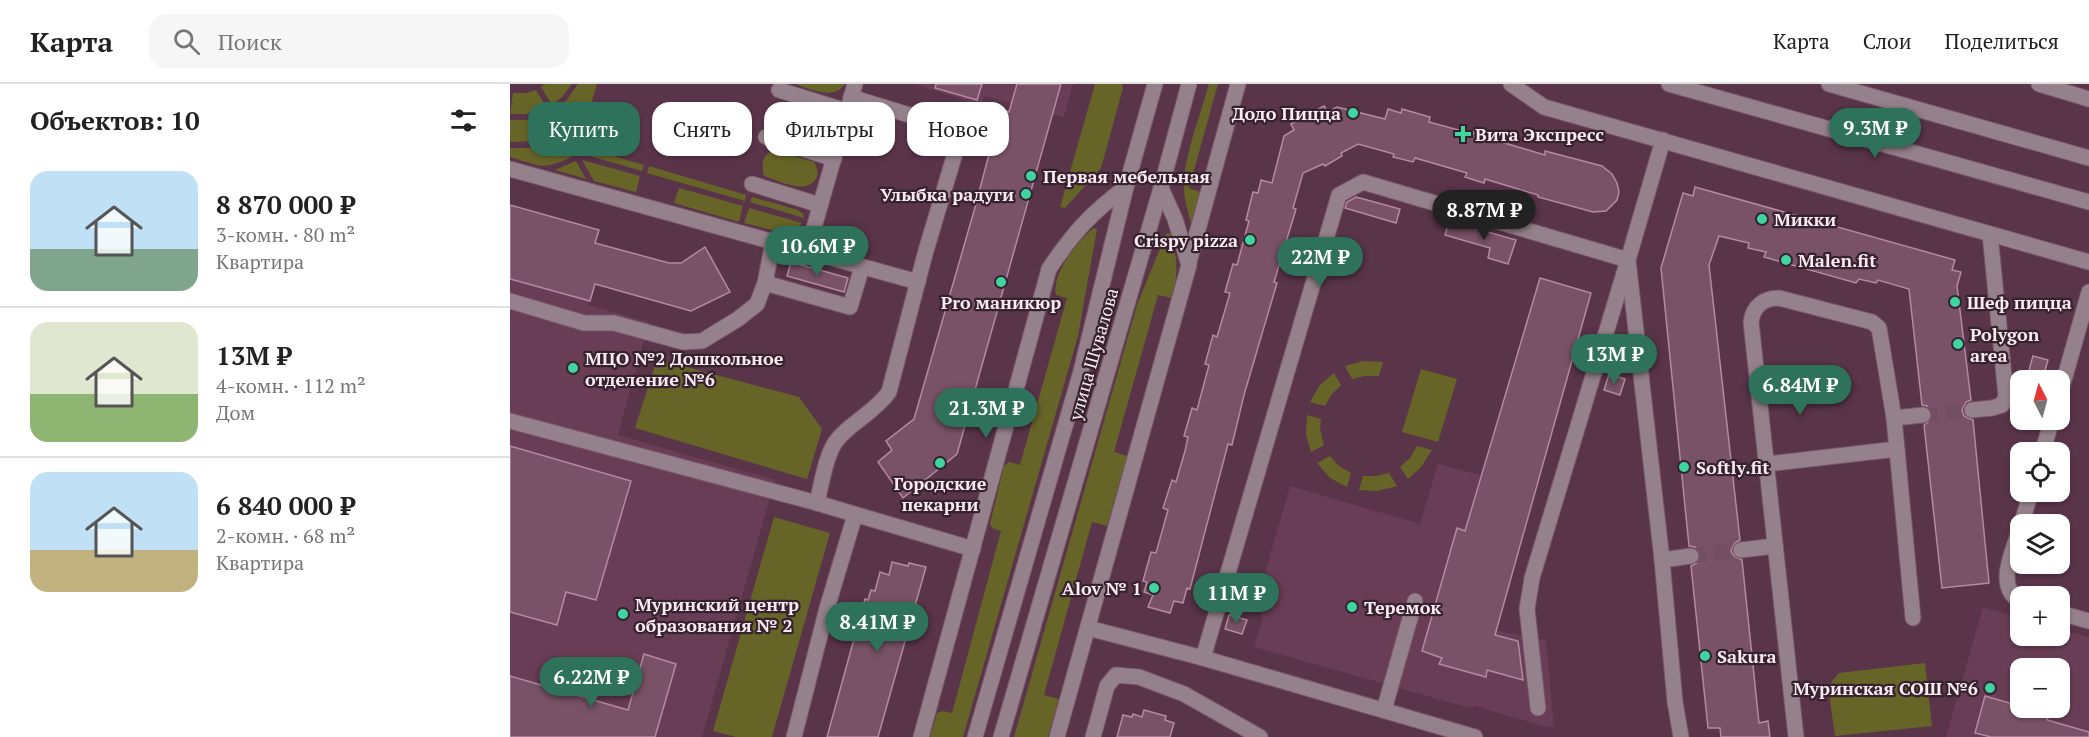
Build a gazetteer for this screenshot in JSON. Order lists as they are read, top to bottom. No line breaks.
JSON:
{"streets":{"street":["улица Шувалова"]},"places":{"other":["Додо Пицца","Первая мебельная","Улыбка радуги","Микки","Crispy pizza","Malen.fit","Pro маникюр","Шеф пицца","Polygon area","МЦО №2 Дошкольное отделение №6","Городские пекарни","Softly.fit","Alov № 1","Теремок","Муринский центр образования № 2","Sakura","Муринская СОШ №6"],"health":["Вита Экспресс"]},"north":"top","page":{"header":"Карта","search":"Поиск","nav":["Карта","Слои","Поделиться"],"heading":"Объектов: 10","chip":["Купить","Снять","Фильтры","Новое"],"price":["9.3M ₽","8.87M ₽","10.6M ₽","22M ₽","13M ₽","6.84M ₽","21.3M ₽","11M ₽","8.41M ₽","6.22M ₽"],"list":[{"name":"8 870 000 ₽","note":"3-комн. · 80 m² · Квартира"},{"name":"13M ₽","note":"4-комн. · 112 m² · Дом"},{"name":"6 840 000 ₽","note":"2-комн. · 68 m² · Квартира"}],"map_buttons":["+","−"]}}
